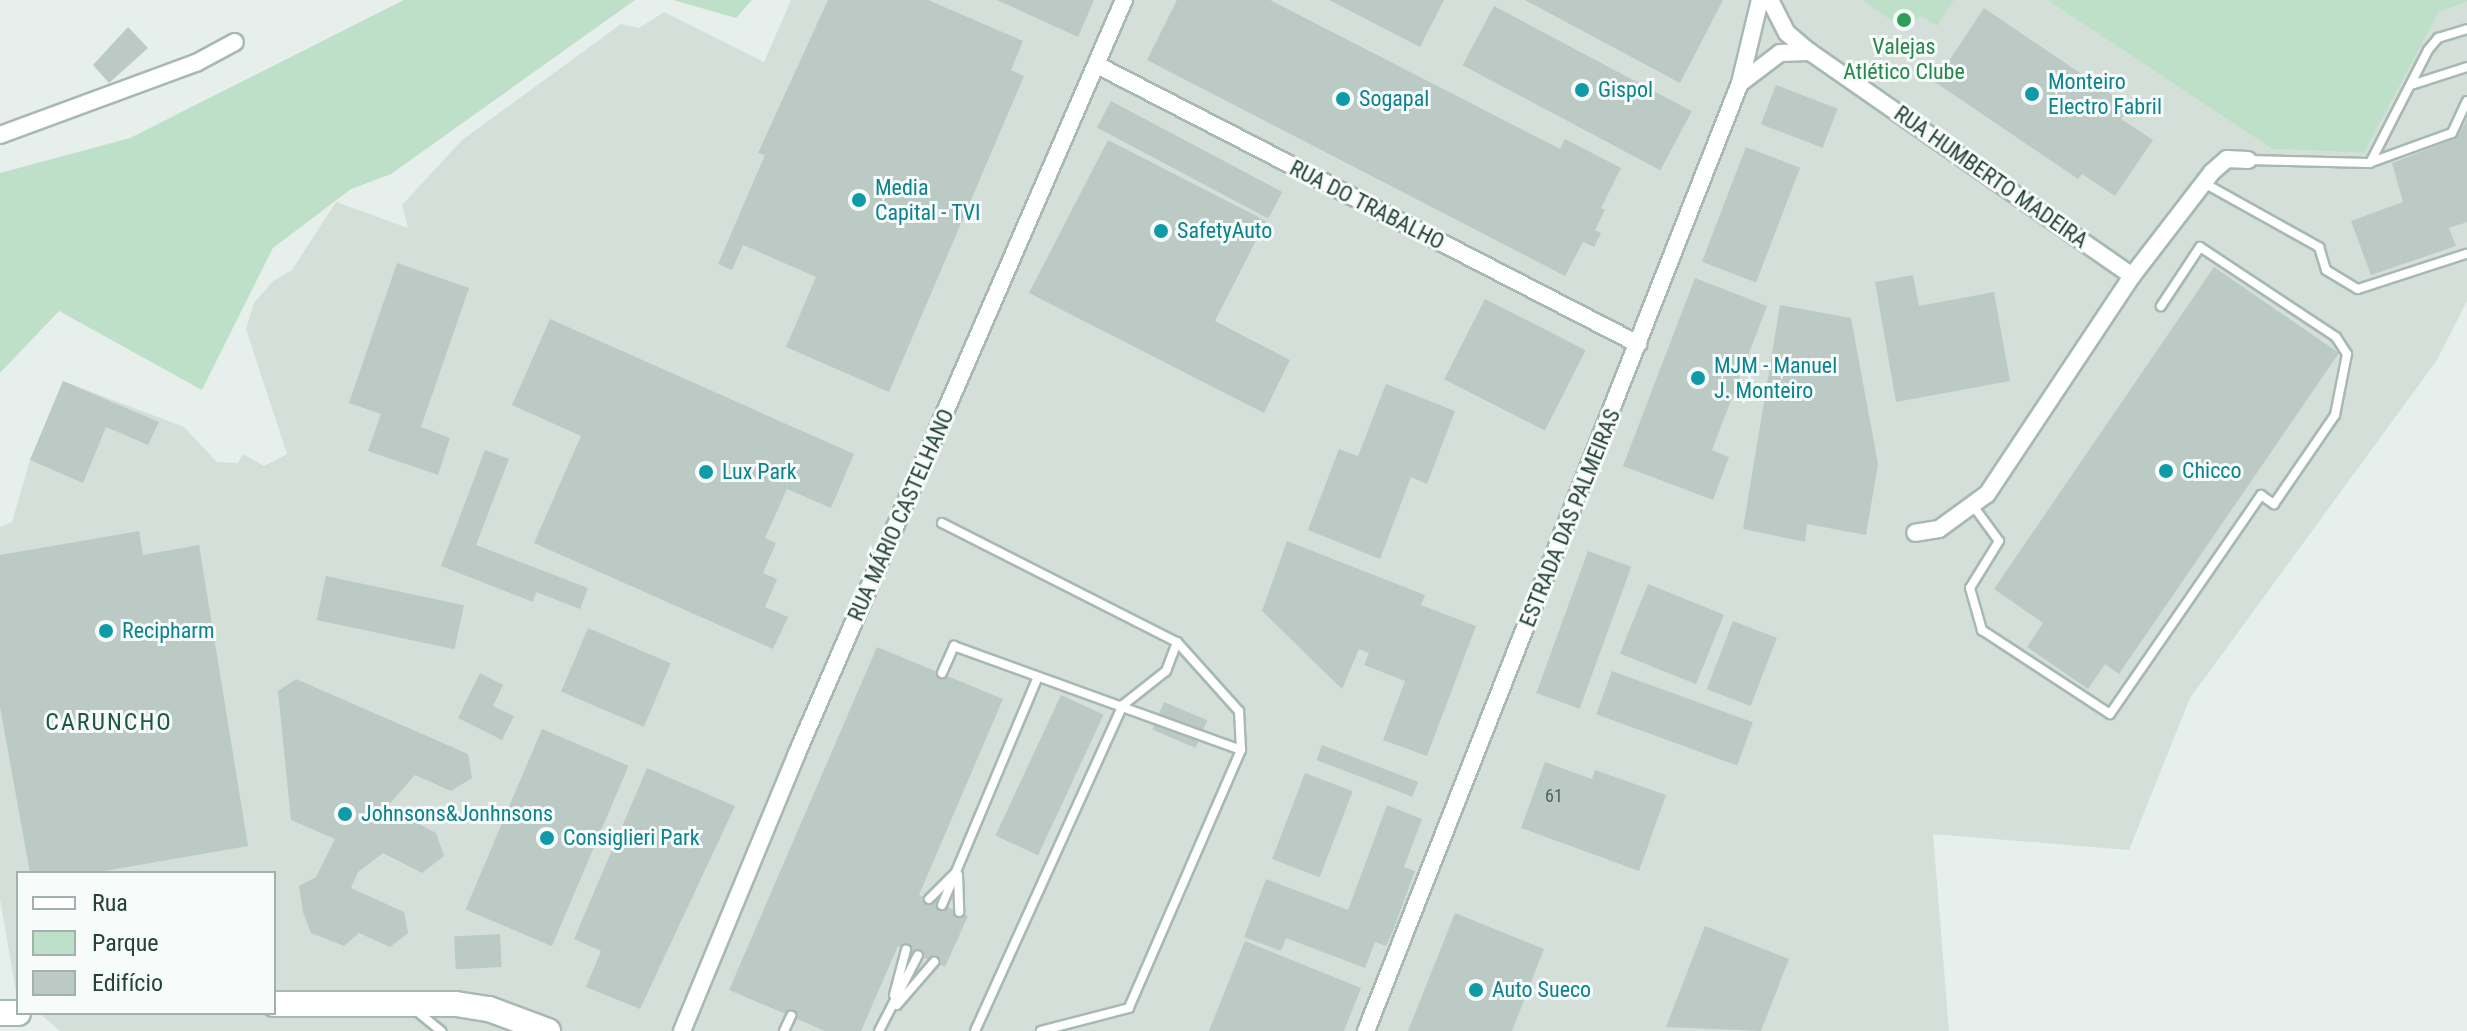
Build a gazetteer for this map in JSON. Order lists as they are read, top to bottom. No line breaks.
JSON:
{"streets":{"street":["RUA HUMBERTO MADEIRA","RUA DO TRABALHO","RUA MÁRIO CASTELHANO","ESTRADA DAS PALMEIRAS"]},"crossings":[["RUA DO TRABALHO","RUA MÁRIO CASTELHANO"],["RUA DO TRABALHO","ESTRADA DAS PALMEIRAS"]],"districts":["CARUNCHO"],"places":["Valejas Atlético Clube","Gispol","Monteiro Electro Fabril","Sogapal","Media Capital - TVI","SafetyAuto","MJM - Manuel J. Monteiro","Chicco","Lux Park","Recipharm","Johnsons&Jonhnsons","Consiglieri Park","Auto Sueco"],"house_numbers":["61"],"legend":["Rua","Parque","Edifício"]}
